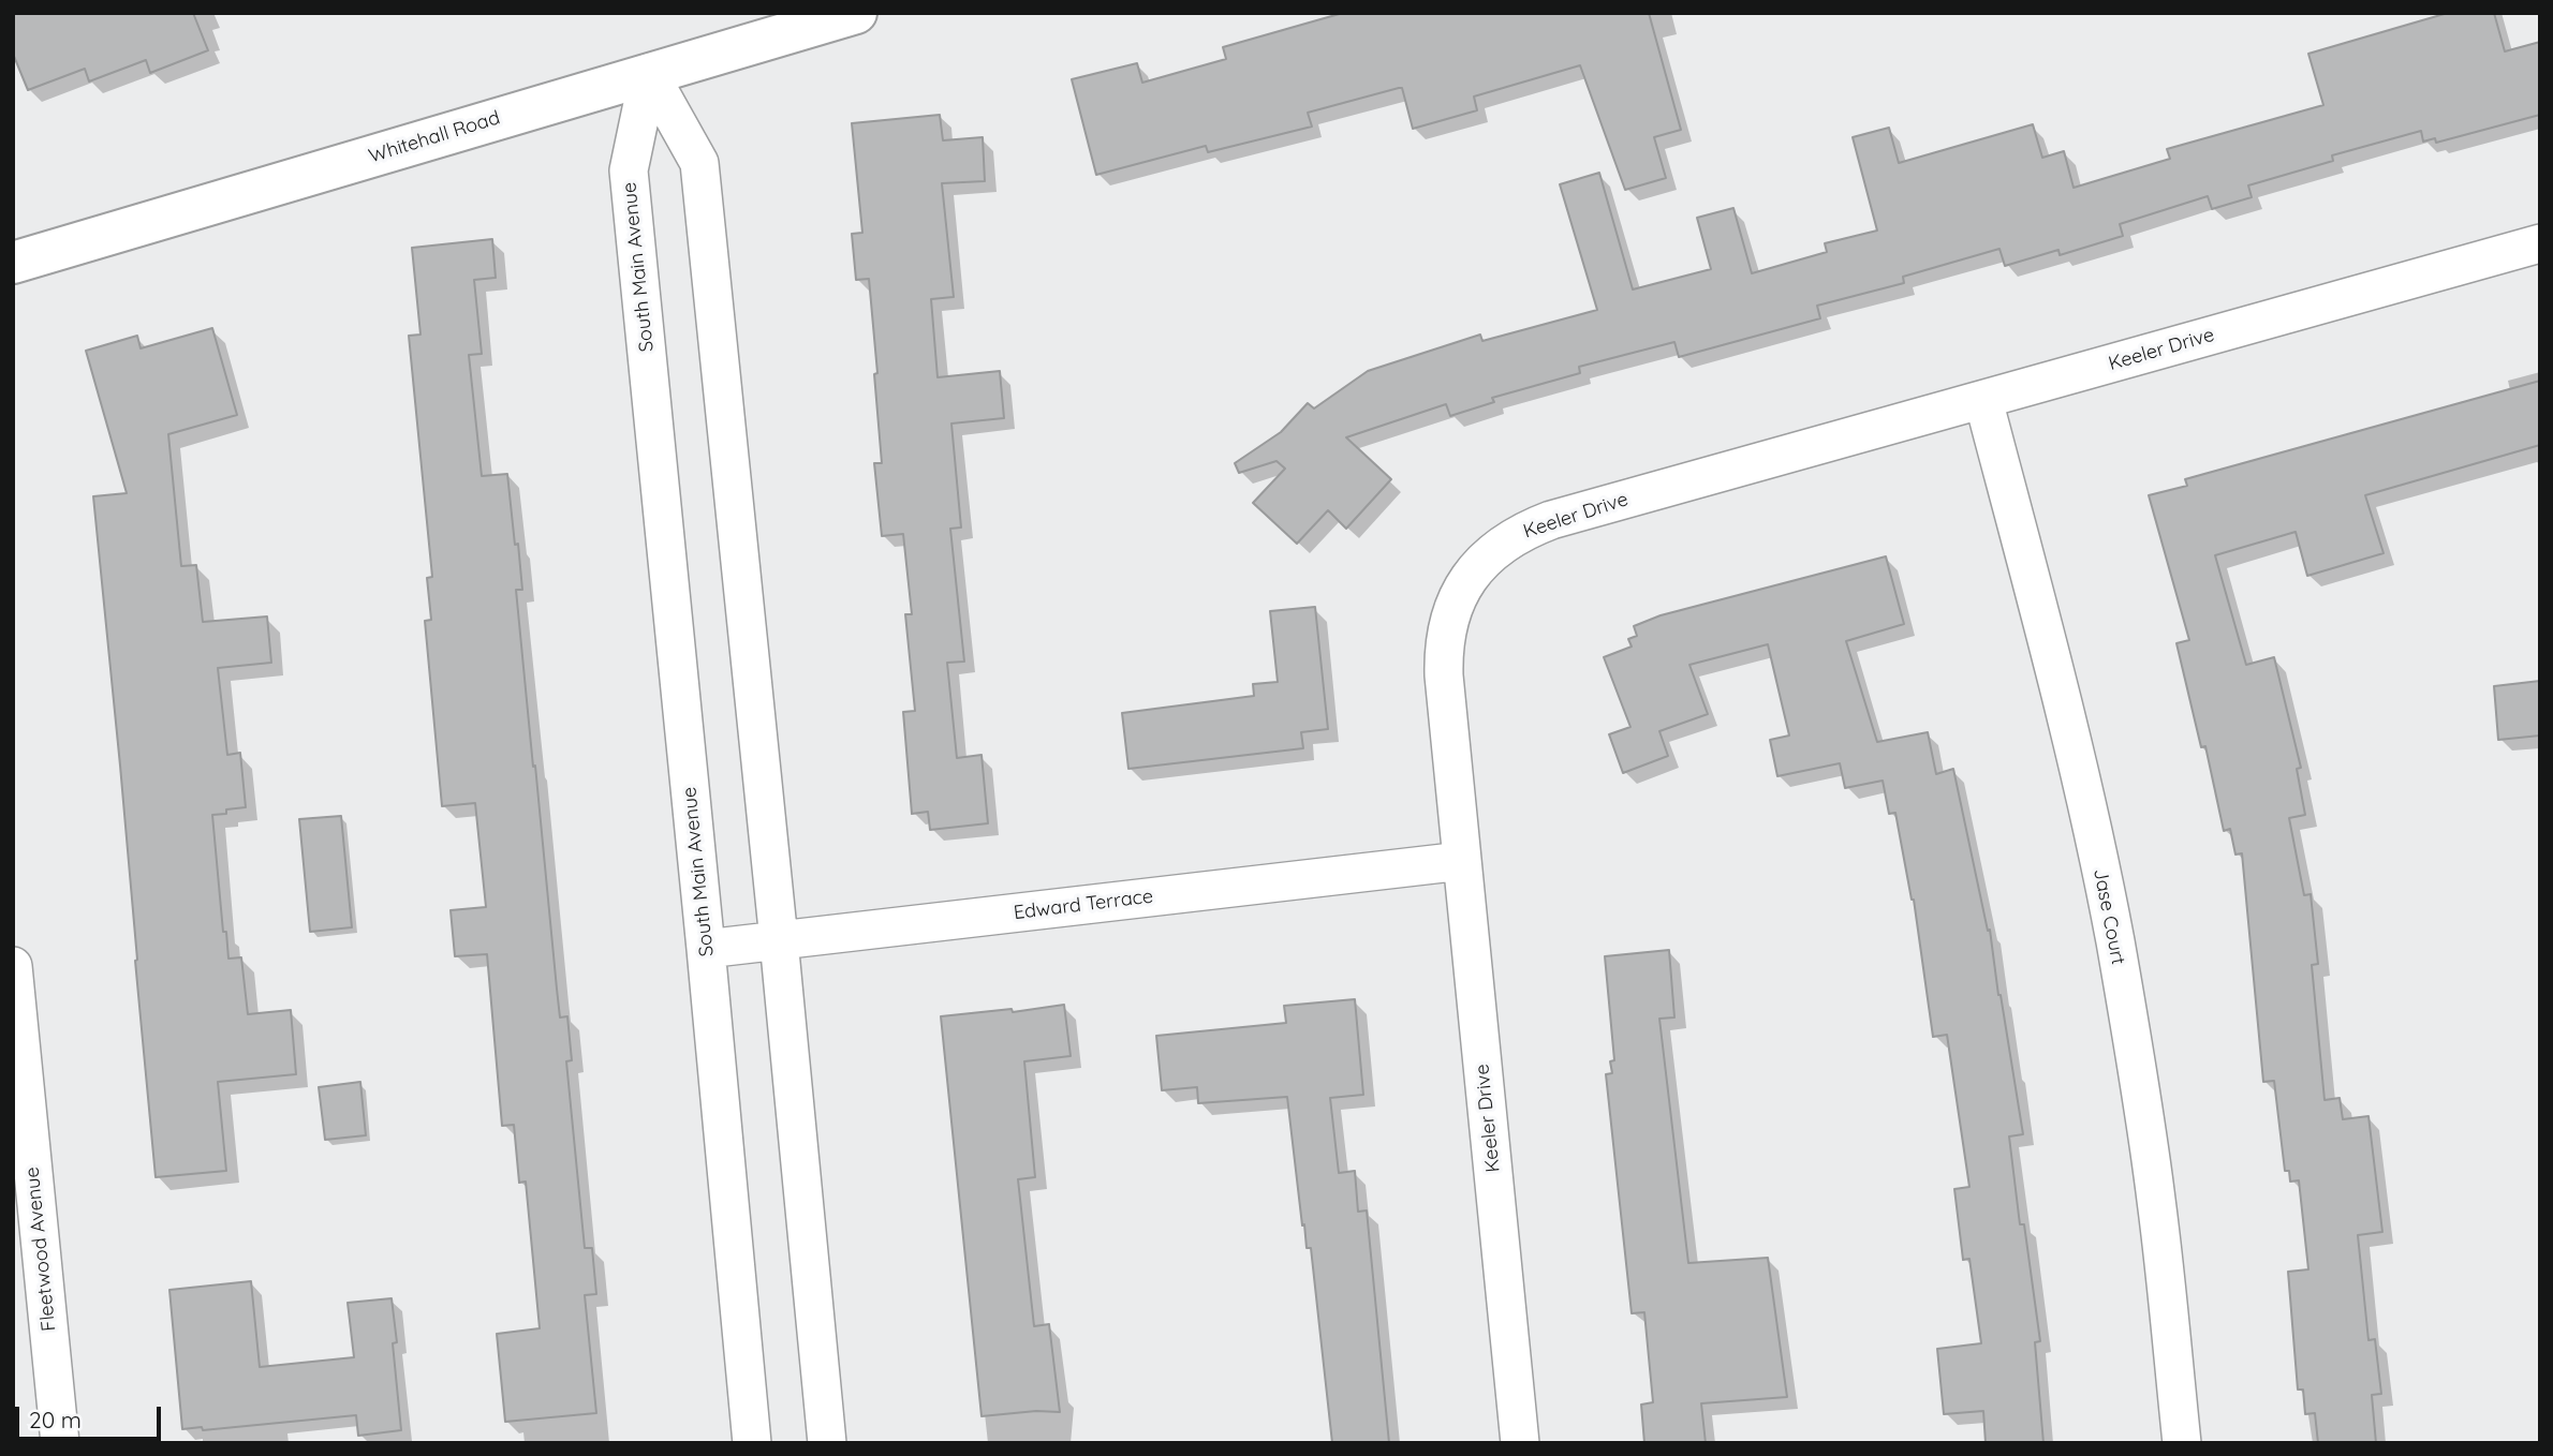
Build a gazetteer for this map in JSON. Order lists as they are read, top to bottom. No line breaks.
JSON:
{"streets":{"street":["Whitehall Road","South Main Avenue","Keeler Drive","Edward Terrace","Jase Court","Fleetwood Avenue"]},"crossings":[["Whitehall Road","South Main Avenue"],["South Main Avenue","Edward Terrace"],["Keeler Drive","Edward Terrace"],["Keeler Drive","Jase Court"]],"scale_bar":"20 m"}
